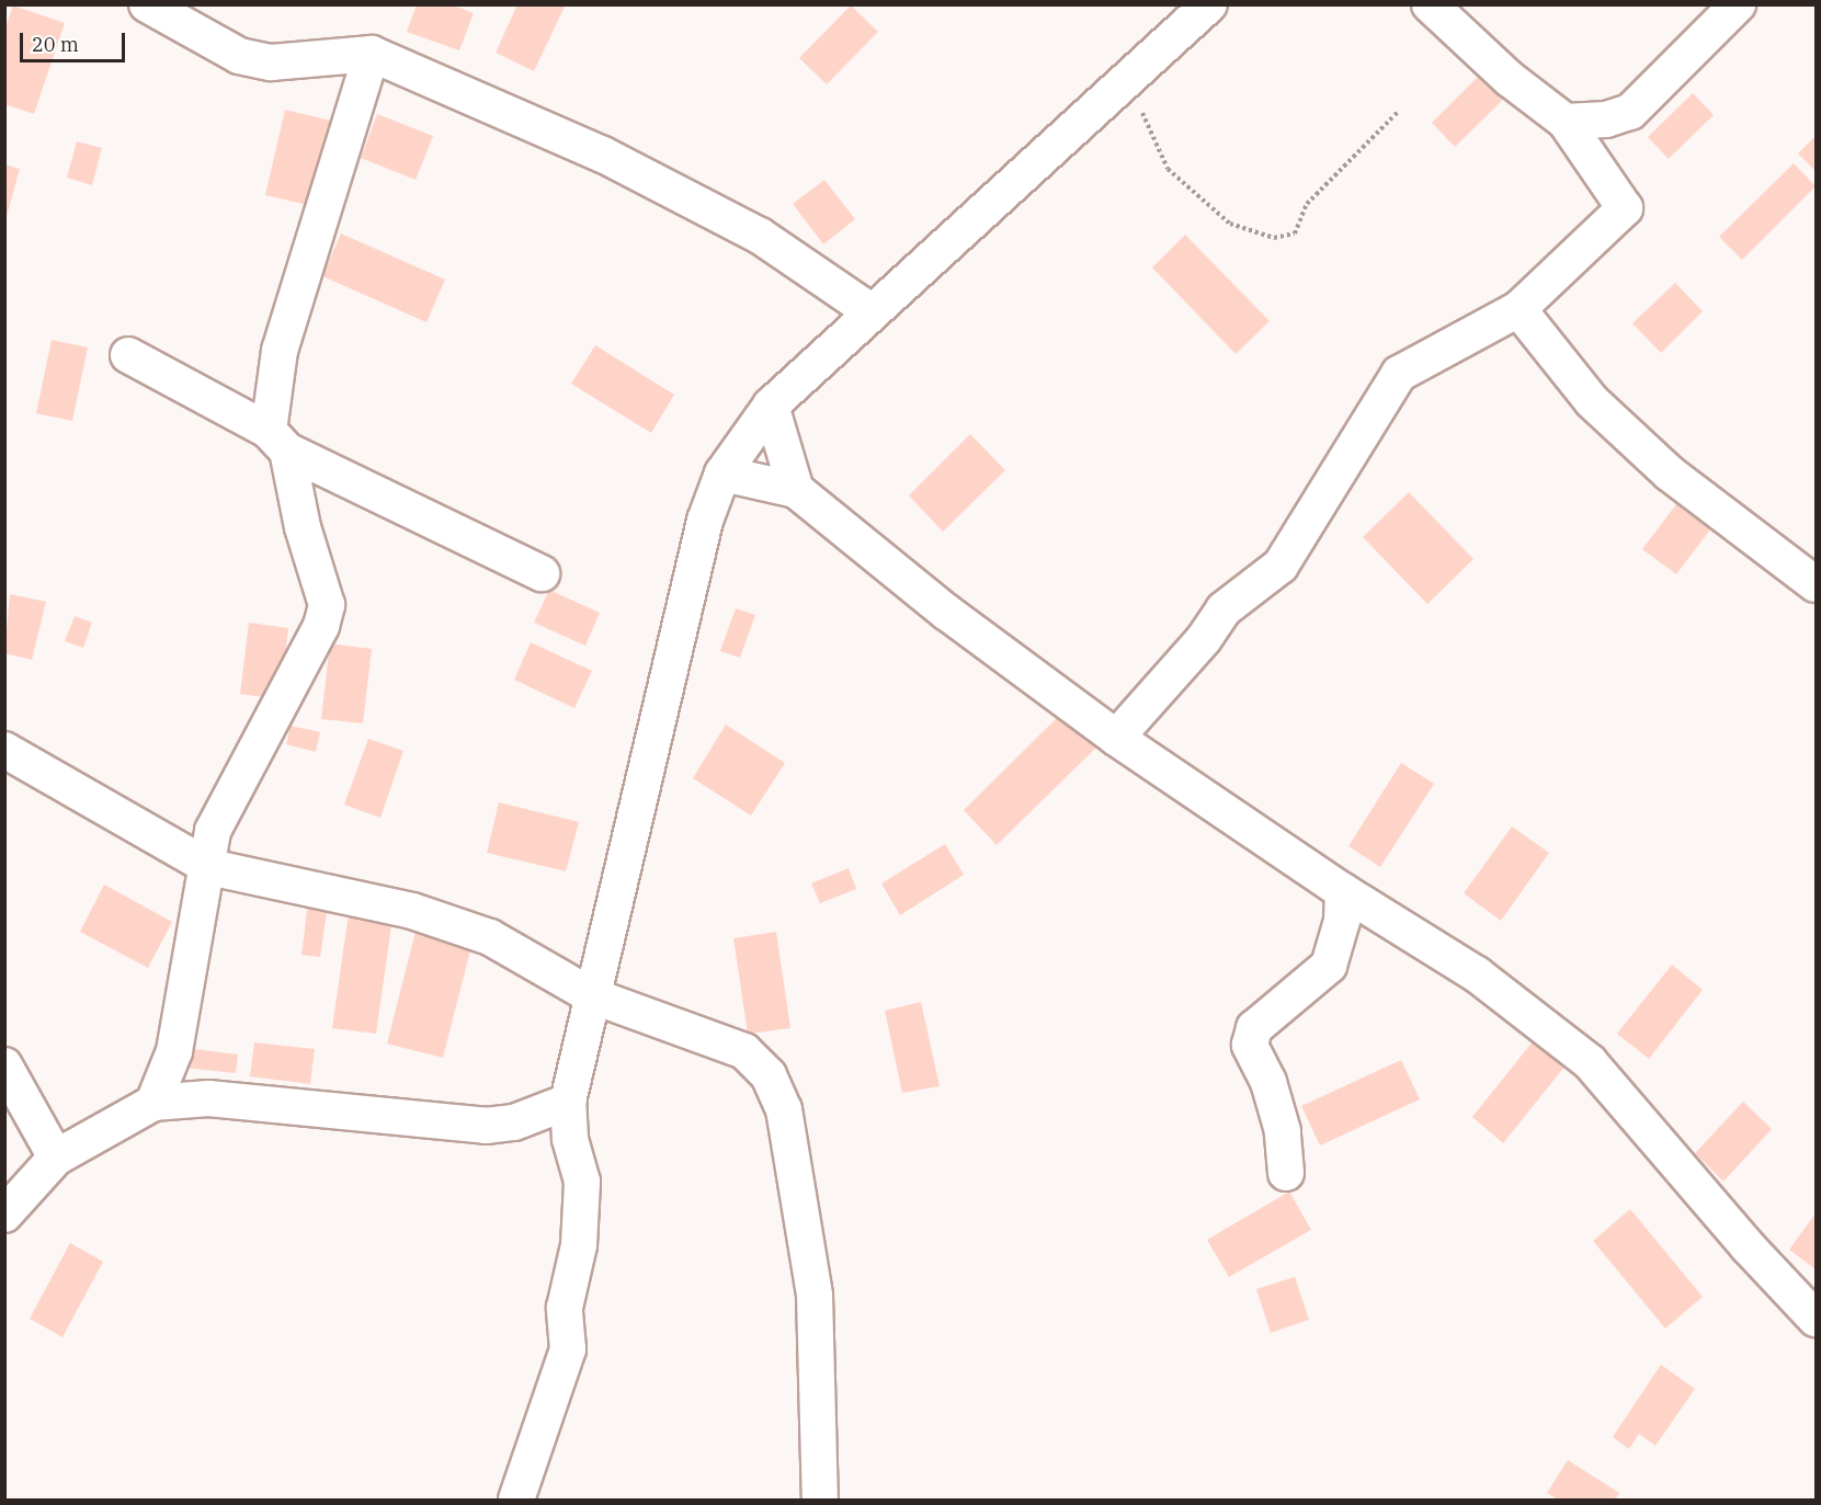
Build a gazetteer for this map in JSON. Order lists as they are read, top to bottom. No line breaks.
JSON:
{"scale_bar":"20 m"}
